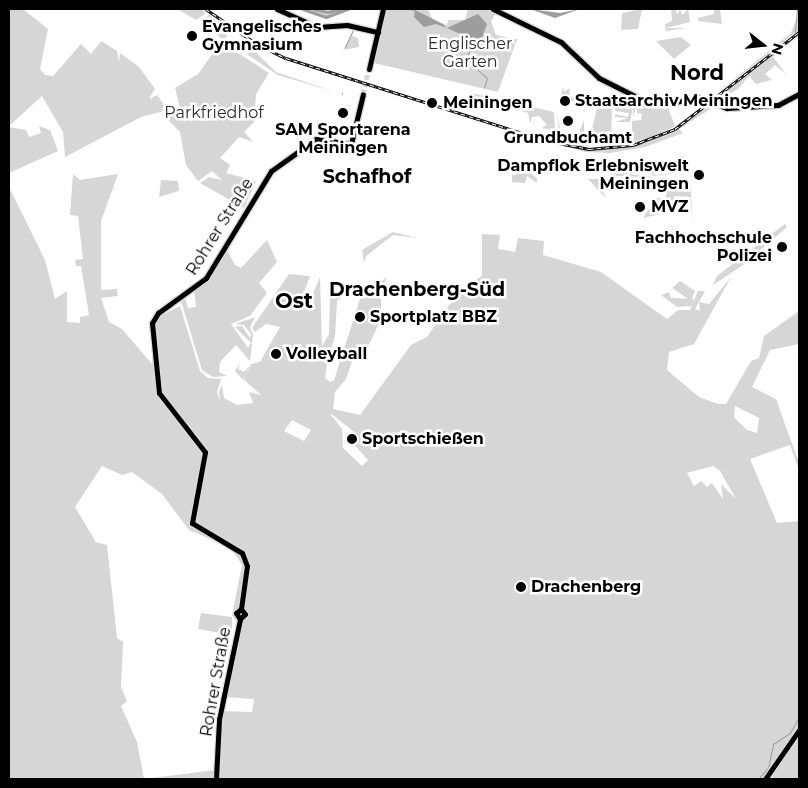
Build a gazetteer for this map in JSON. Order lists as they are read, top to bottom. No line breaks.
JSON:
{"streets":{"main road":["Rohrer Straße"]},"districts":["Nord","Schafhof","Drachenberg-Süd","Ost"],"parks":["Englischer Garten","Parkfriedhof"],"places":["Evangelisches Gymnasium","Staatsarchiv Meiningen","Meiningen","SAM Sportarena Meiningen","Grundbuchamt","Dampflok Erlebniswelt Meiningen","MVZ","Fachhochschule Polizei","Sportplatz BBZ","Volleyball","Sportschießen","Drachenberg"],"north":"right"}
